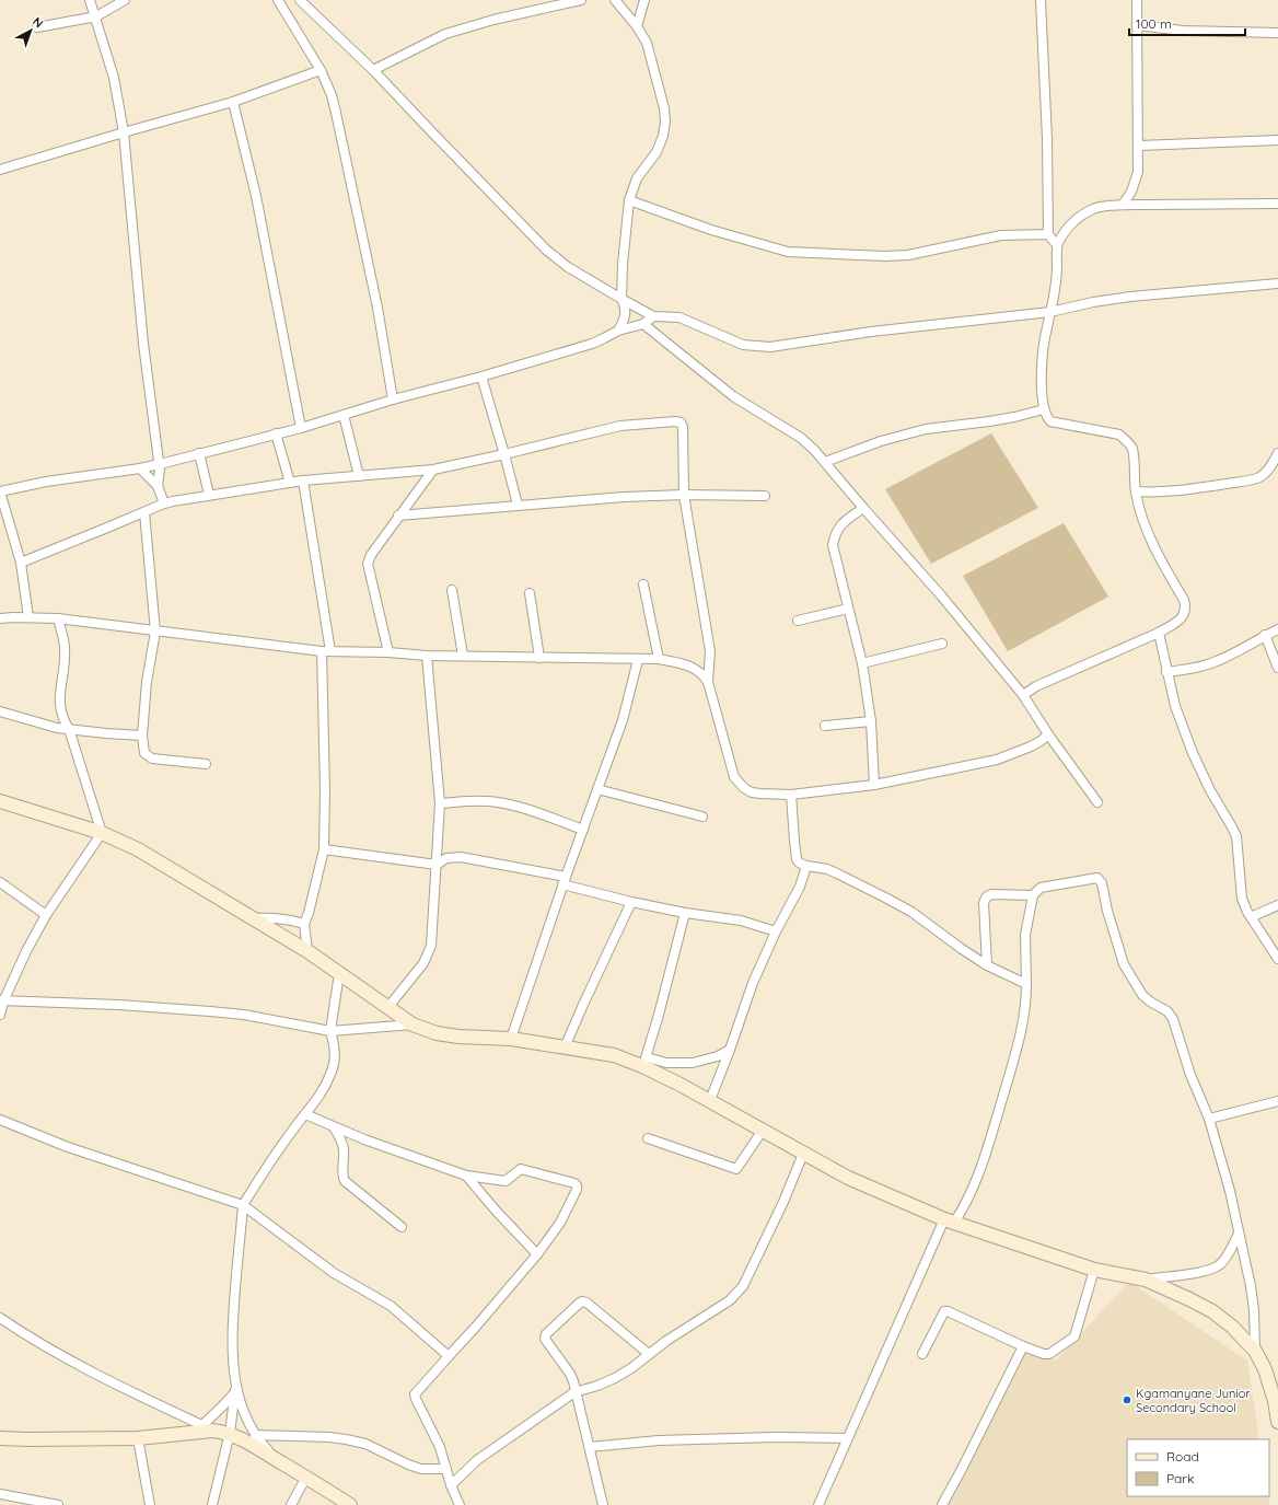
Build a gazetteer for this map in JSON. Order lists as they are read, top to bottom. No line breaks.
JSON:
{"places":["Kgamanyane Junior Secondary School"],"legend":["Road","Park"],"scale_bar":"100 m","north":"top right"}
